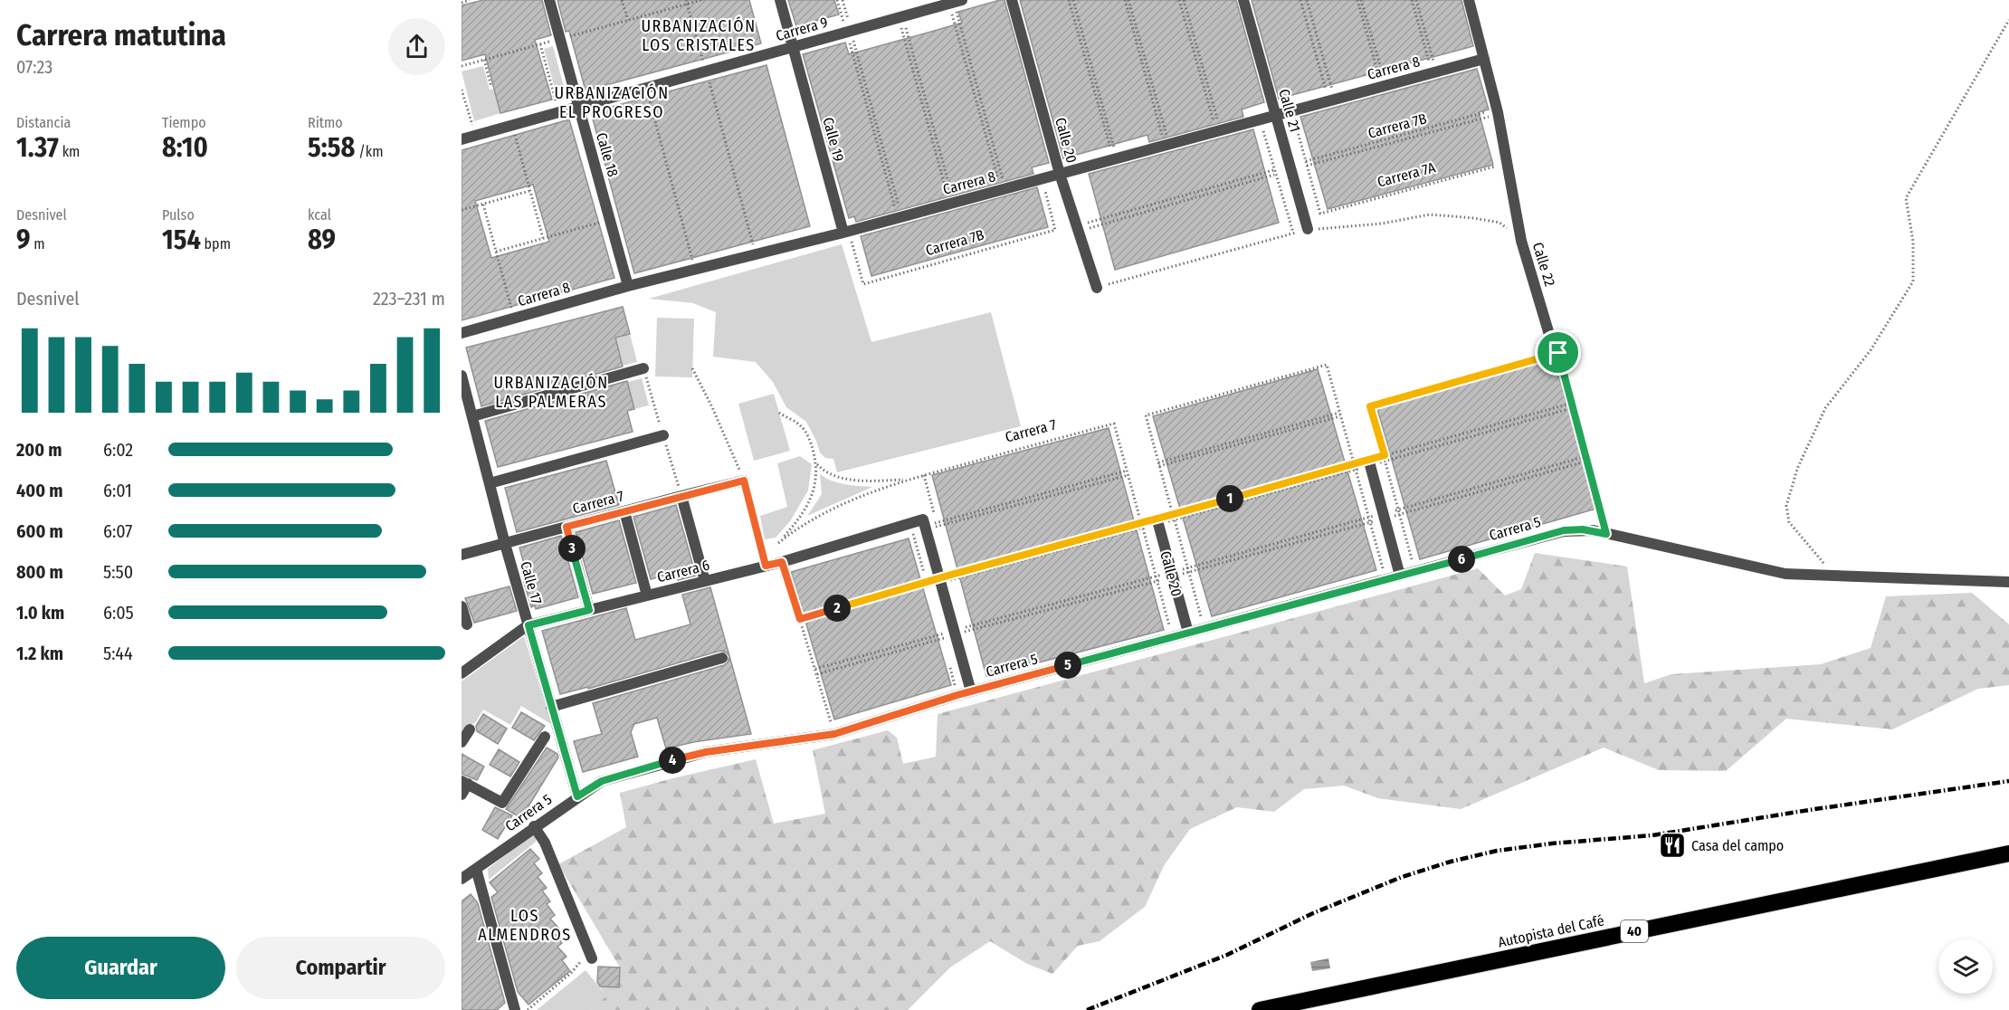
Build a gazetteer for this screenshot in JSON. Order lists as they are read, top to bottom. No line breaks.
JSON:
{"streets":{"highway":["Autopista del Café","40"],"street":["Carrera 9","Carrera 8","Calle 21","Calle 19","Calle 20","Calle 18","Calle 22","Carrera 7","Carrera 5","Carrera 6","Calle 17"],"path":["Carrera 7B","Carrera 7A"]},"crossings":[["Carrera 9","Calle 19"],["Carrera 9","Calle 18"],["Carrera 8","Calle 21"],["Carrera 8","Carrera 7B"],["Carrera 8","Calle 19"],["Carrera 8","Calle 20"],["Carrera 8","Calle 18"],["Carrera 8","Calle 22"],["Calle 21","Carrera 7B"],["Calle 21","Carrera 7A"],["Carrera 7B","Calle 19"],["Calle 20","Carrera 7"],["Calle 20","Carrera 5"],["Carrera 7","Calle 17"],["Carrera 5","Calle 17"],["Carrera 6","Calle 17"]],"districts":["URBANIZACIÓN LOS CRISTALES","URBANIZACIÓN EL PROGRESO","URBANIZACIÓN LAS PALMERAS","LOS ALMENDROS"],"places":{"restaurant":["Casa del campo"]},"page":{"heading":["Carrera matutina","07:23"],"stats":[["Distancia","1.37 km"],["Tiempo","8:10"],["Ritmo","5:58 /km"],["Desnivel","9 m"],["Pulso","154 bpm"],["kcal","89"]],"chart":["Desnivel","223–231 m"],"list":[{"name":"200 m","note":"6:02"},{"name":"400 m","note":"6:01"},{"name":"600 m","note":"6:07"},{"name":"800 m","note":"5:50"},{"name":"1.0 km","note":"6:05"},{"name":"1.2 km","note":"5:44"}],"pins":["1","3","6","2","5","4"],"buttons":["Guardar","Compartir"]}}
